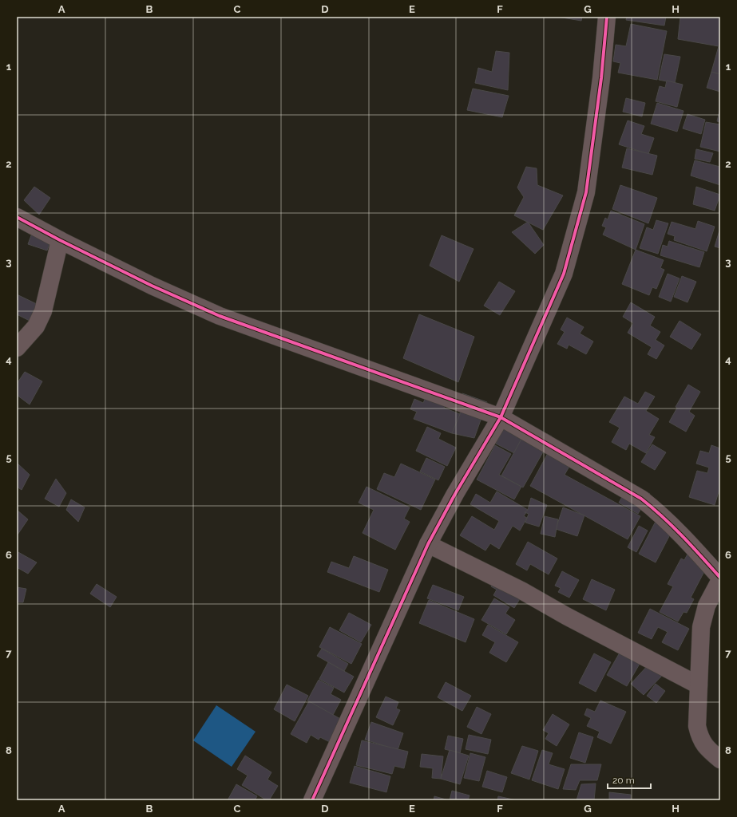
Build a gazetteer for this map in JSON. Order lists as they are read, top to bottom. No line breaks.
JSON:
{"scale_bar":"20 m","grid":{"columns":["A","B","C","D","E","F","G","H"],"rows":["1","2","3","4","5","6","7","8"]}}
